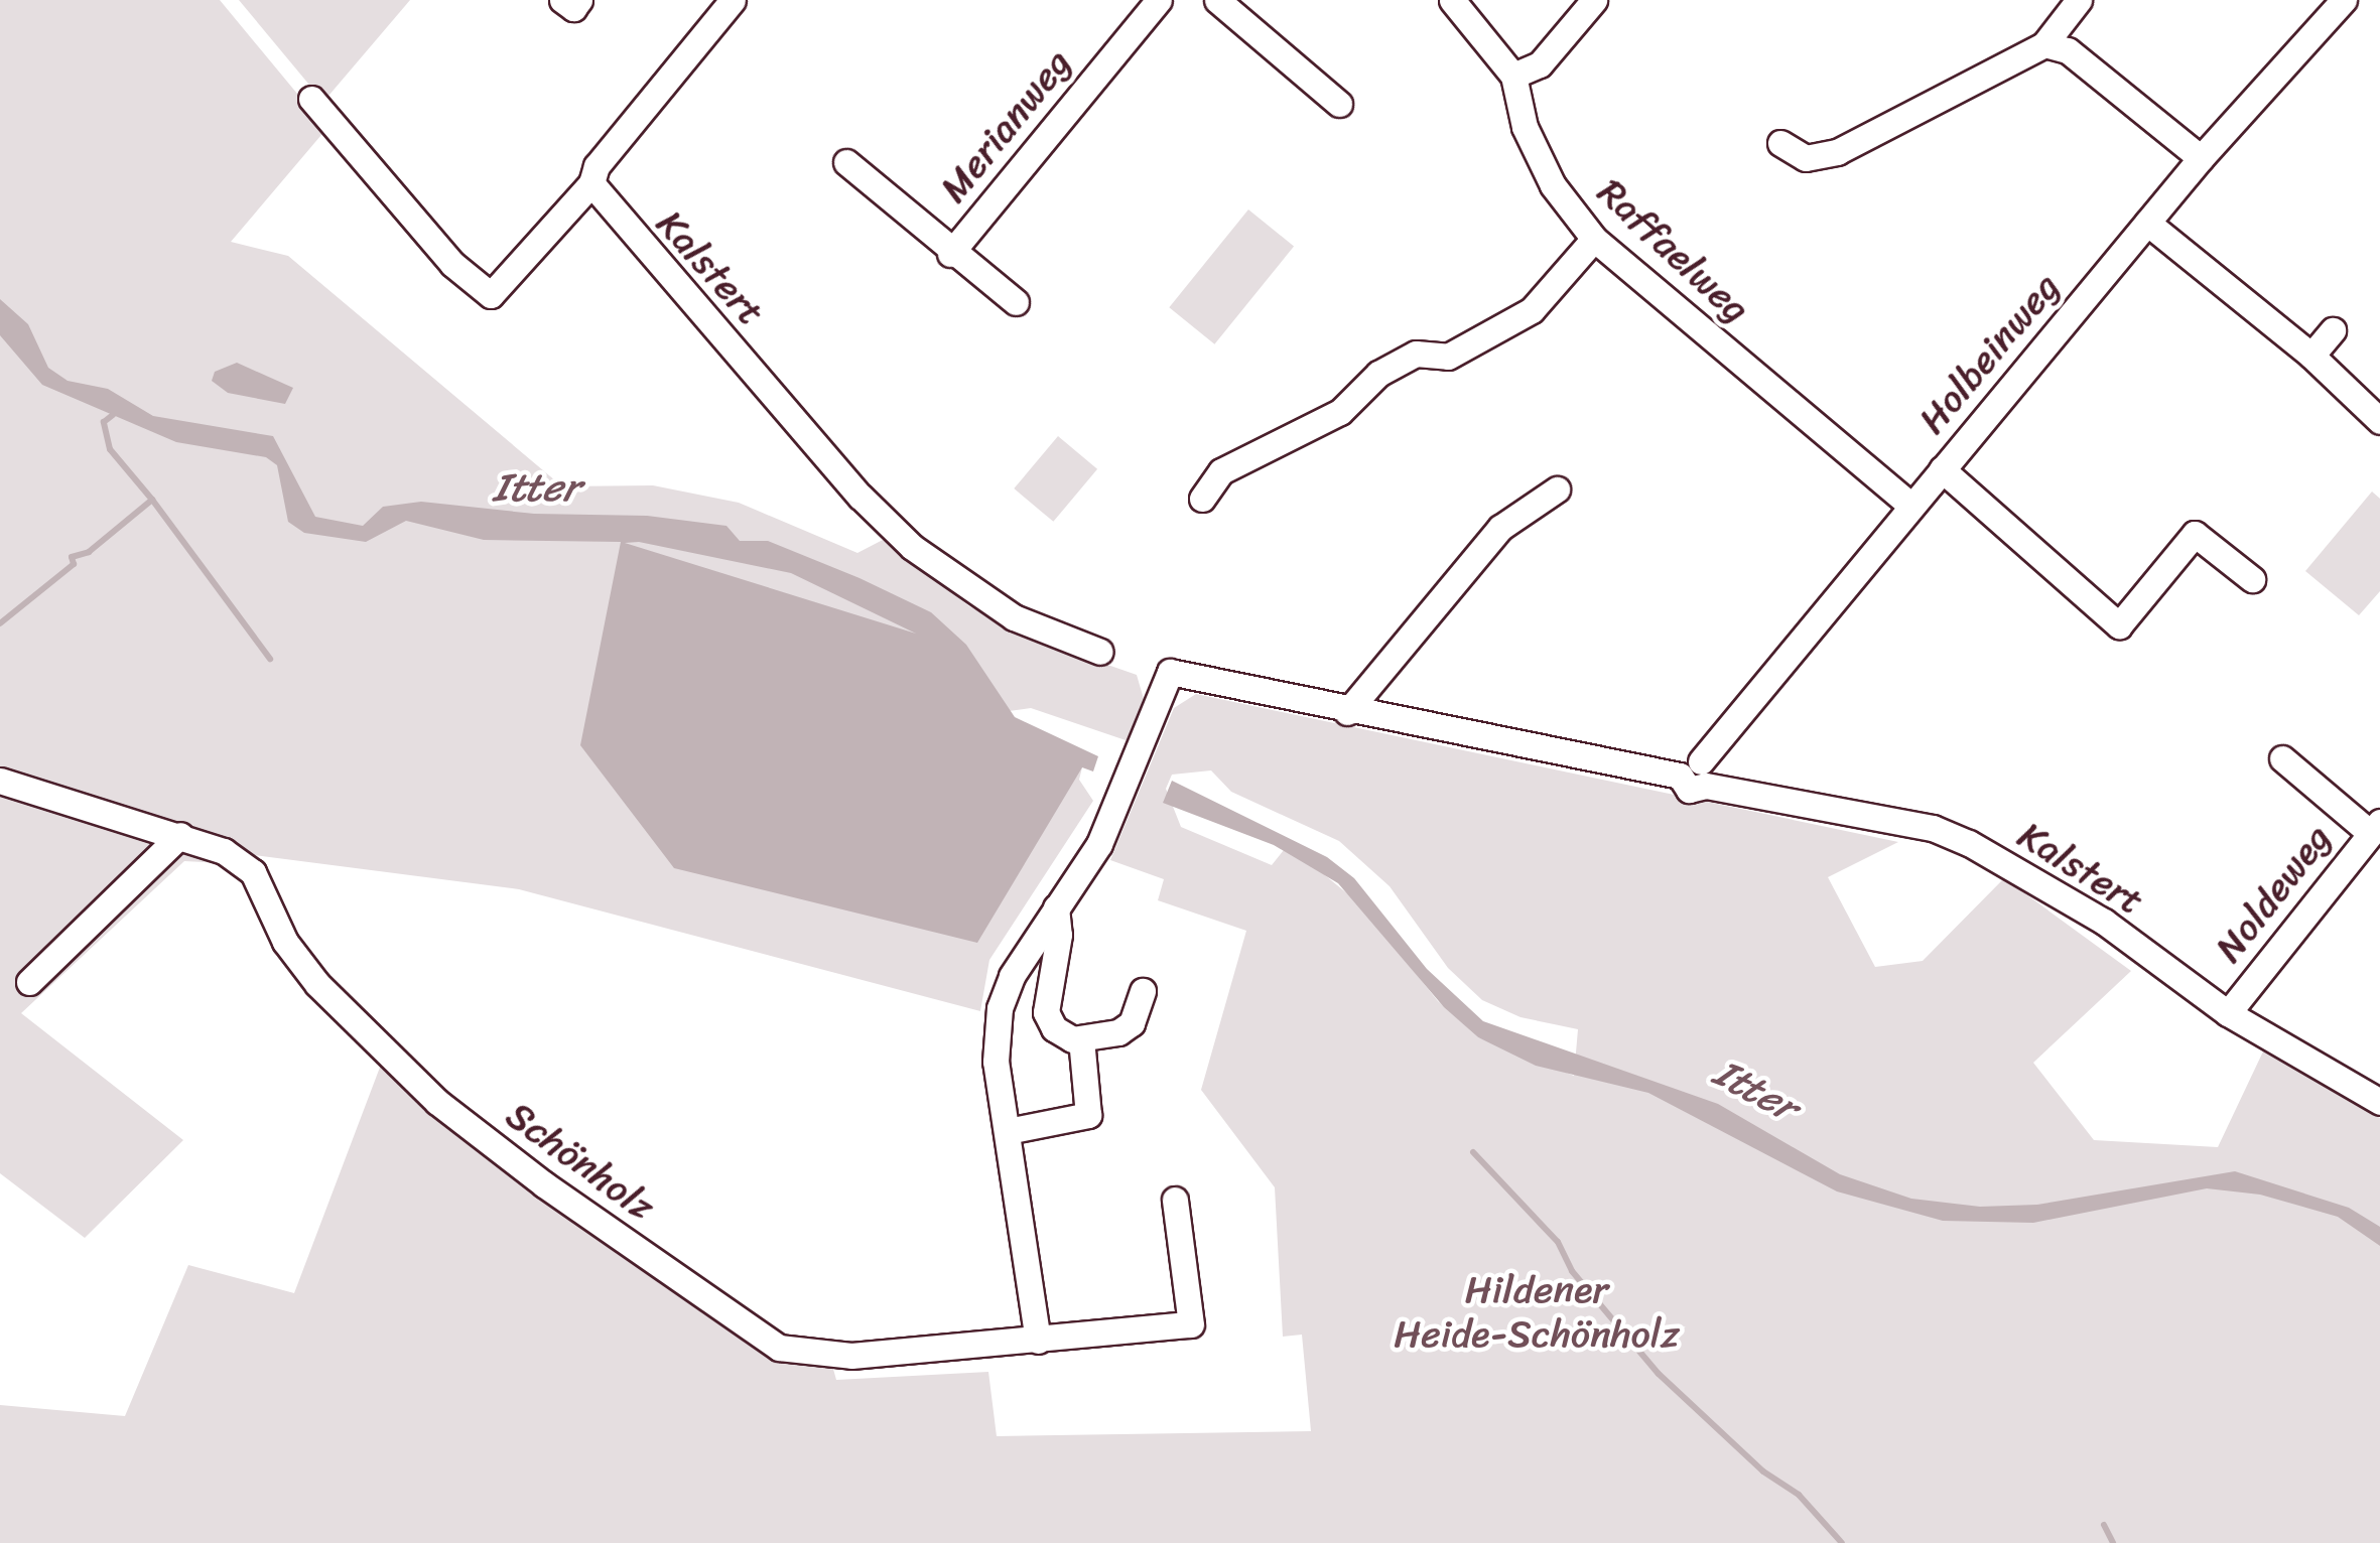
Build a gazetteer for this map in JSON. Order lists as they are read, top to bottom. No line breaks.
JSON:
{"streets":{"street":["Merianweg","Raffaelweg","Kalstert","Holbeinweg","Noldeweg","Schönholz"]},"crossings":[["Raffaelweg","Holbeinweg"],["Kalstert","Holbeinweg"],["Kalstert","Noldeweg"]],"water":["Itter"],"parks":["Hildener Heide-Schönholz"]}
